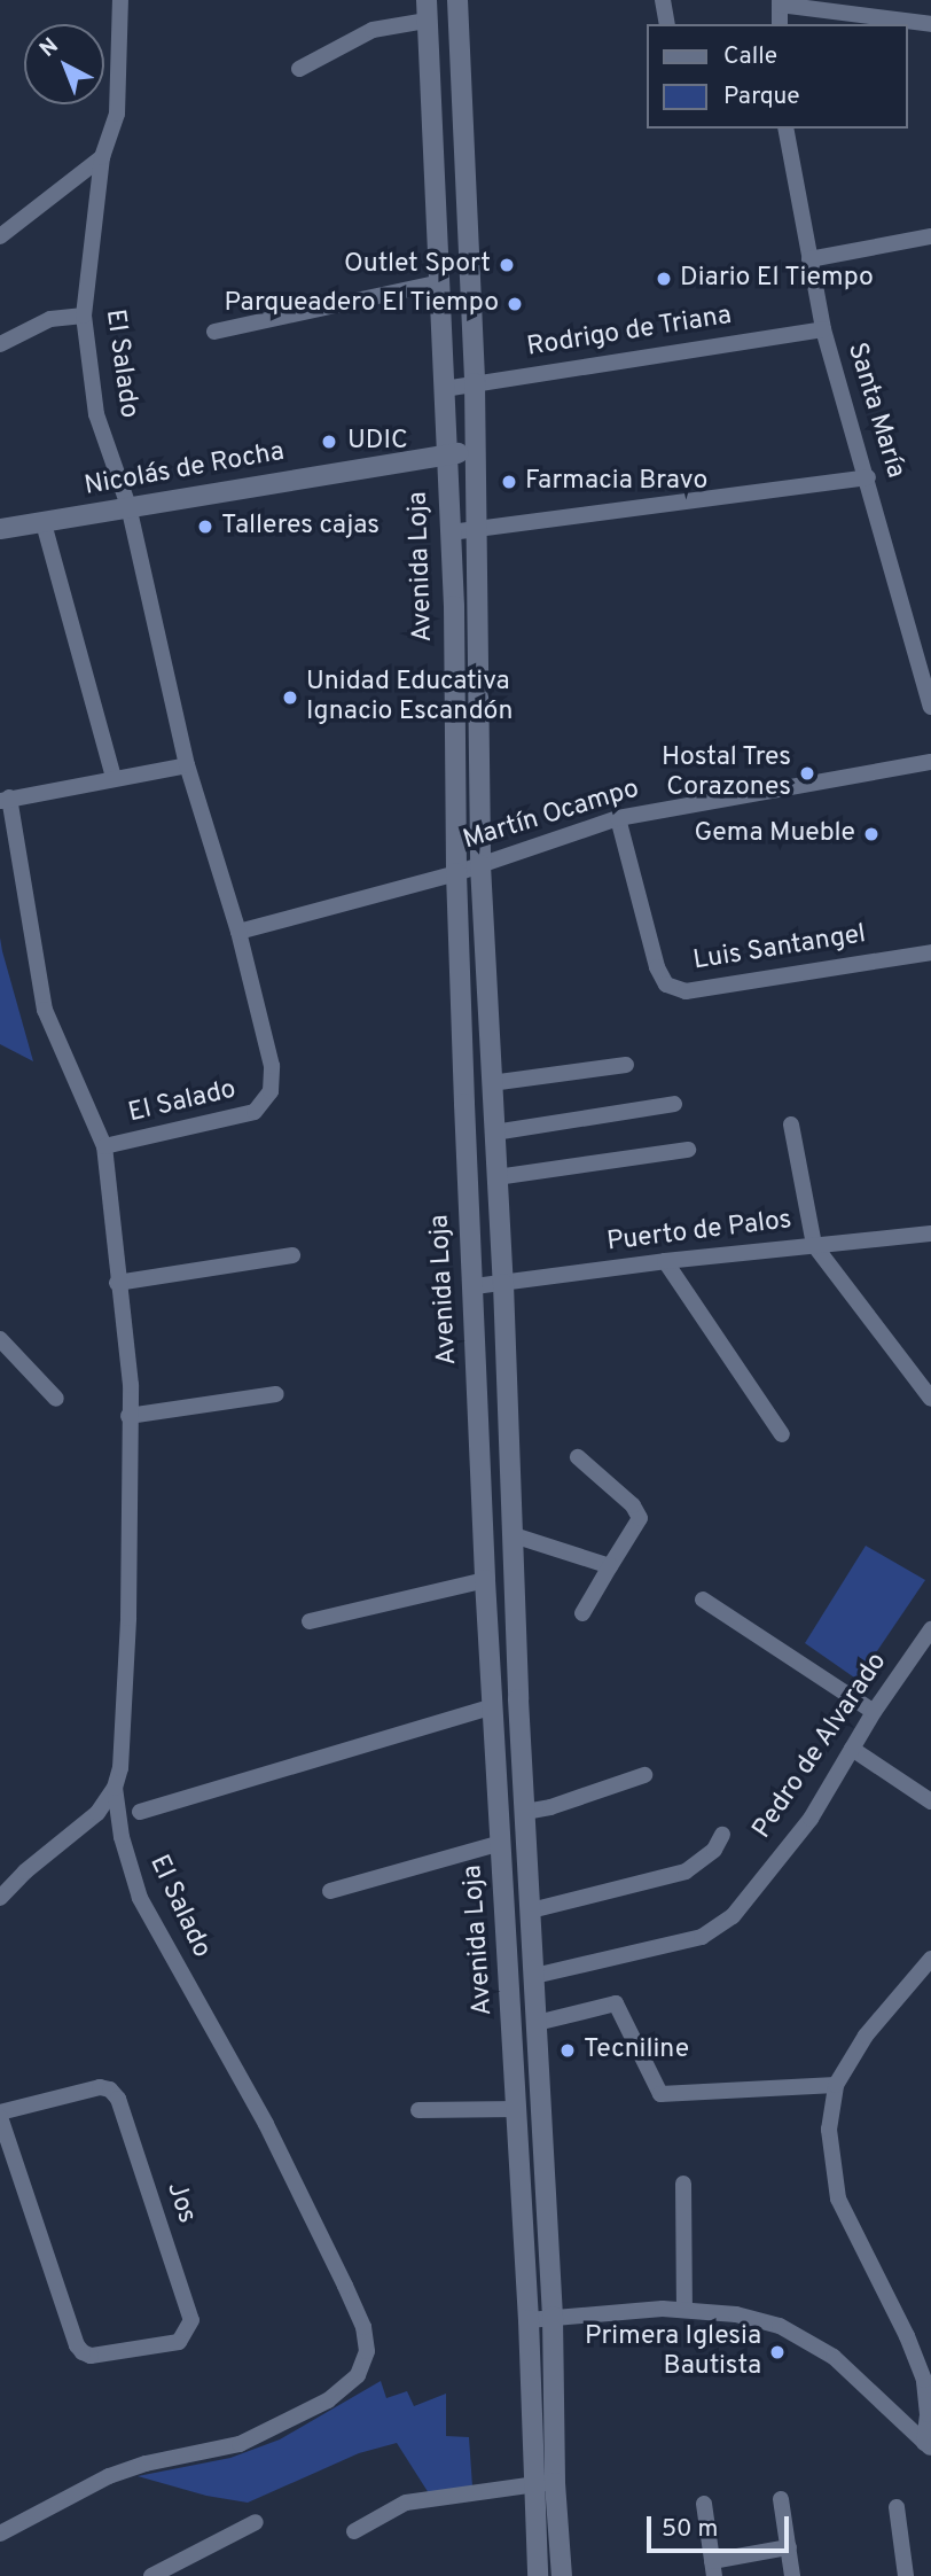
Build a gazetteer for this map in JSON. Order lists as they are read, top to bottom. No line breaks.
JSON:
{"streets":{"main road":["Nicolás de Rocha","Avenida Loja"],"street":["Rodrigo de Triana","El Salado","Santa María","Martín Ocampo","Luis Santangel","Puerto de Palos","Pedro de Alvarado","Jos"]},"crossings":[["Rodrigo de Triana","Santa María"],["Rodrigo de Triana","Avenida Loja"],["El Salado","Nicolás de Rocha"],["El Salado","Martín Ocampo"],["Nicolás de Rocha","Avenida Loja"],["Avenida Loja","Martín Ocampo"],["Avenida Loja","Puerto de Palos"],["Avenida Loja","Pedro de Alvarado"],["Martín Ocampo","Luis Santangel"]],"places":["Outlet Sport","Diario El Tiempo","Parqueadero El Tiempo","UDIC","Farmacia Bravo","Talleres cajas","Unidad Educativa Ignacio Escandón","Hostal Tres Corazones","Gema Mueble","Tecniline","Primera Iglesia Bautista"],"legend":["Calle","Parque"],"scale_bar":"50 m","north":"top left"}
